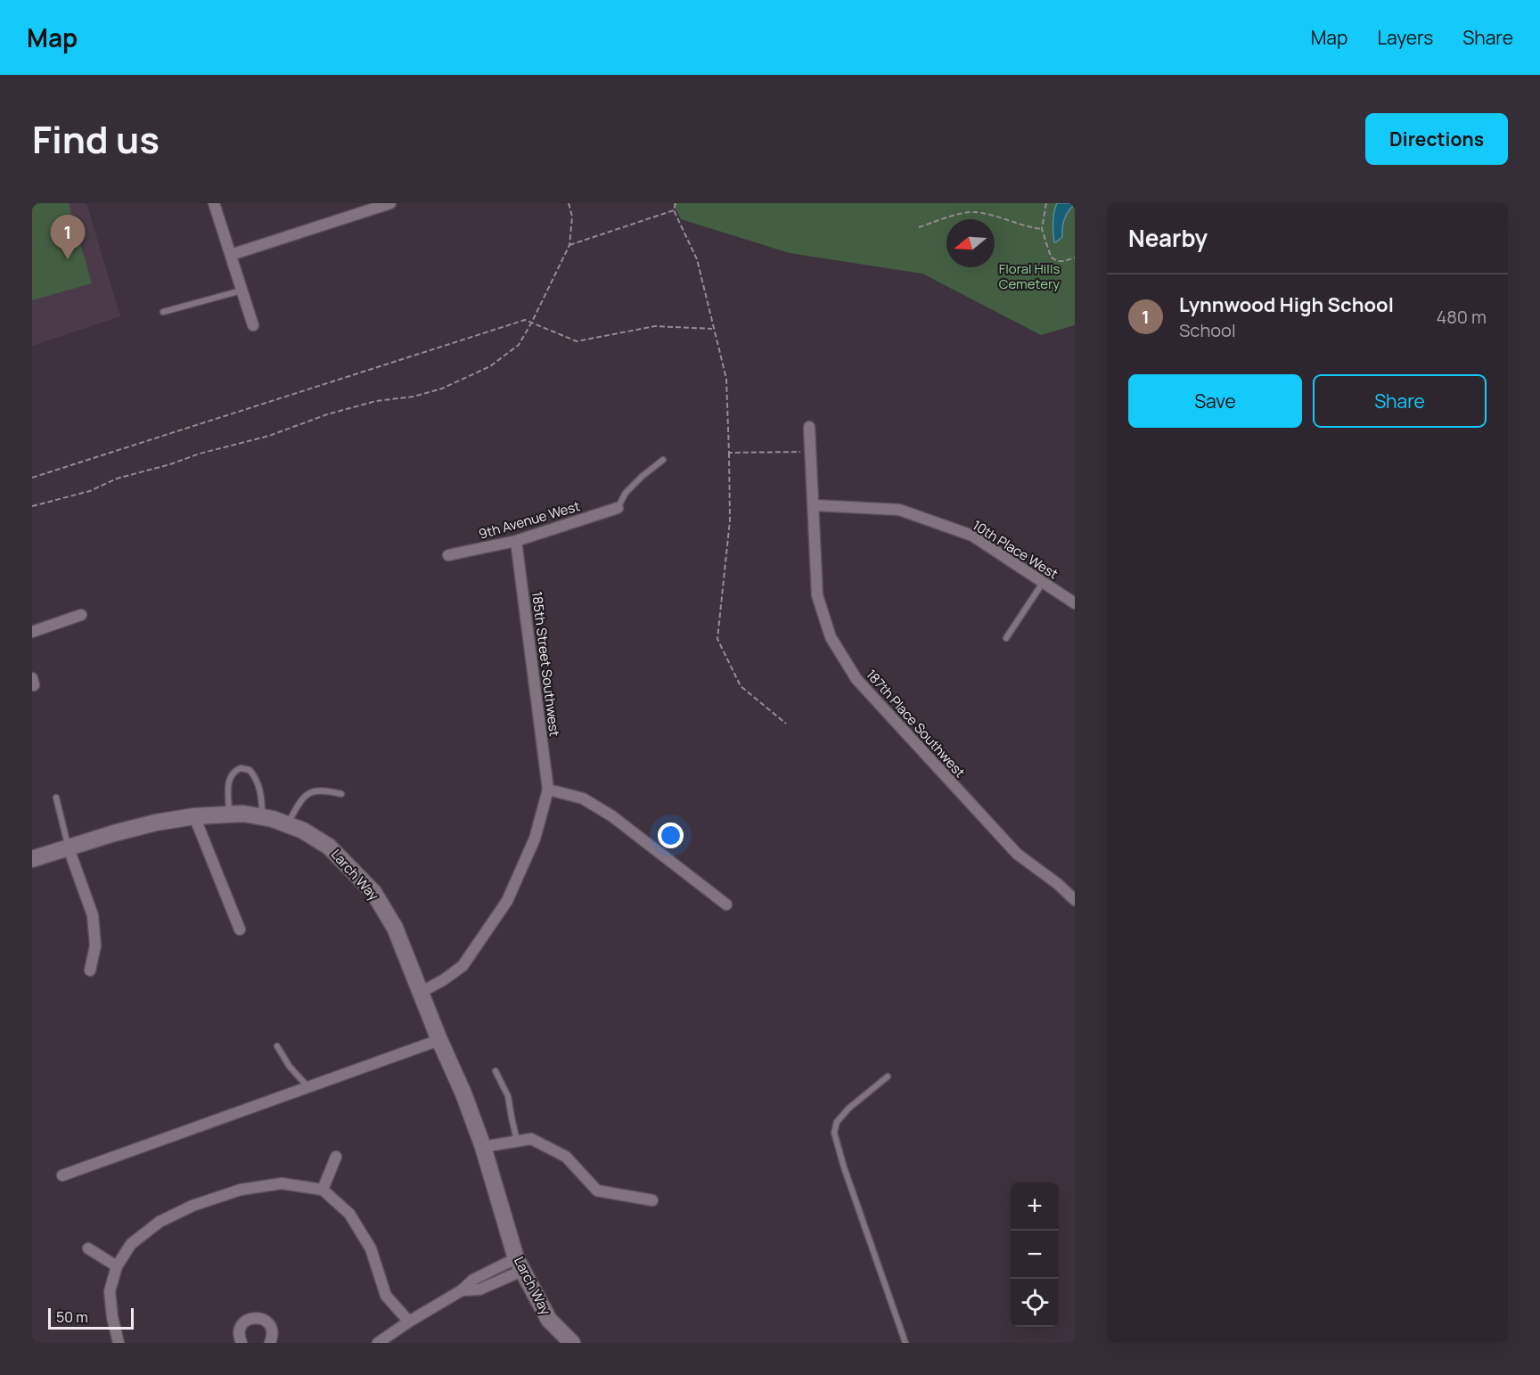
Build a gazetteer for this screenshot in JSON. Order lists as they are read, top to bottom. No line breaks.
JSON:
{"streets":{"main road":["Larch Way"],"street":["9th Avenue West","10th Place West","185th Street Southwest","187th Place Southwest"]},"crossings":[["9th Avenue West","185th Street Southwest"],["10th Place West","187th Place Southwest"]],"parks":["Floral Hills Cemetery"],"scale_bar":"50 m","north":"left","page":{"header":"Map","nav":["Map","Layers","Share"],"title":"Find us","buttons":["Directions",["Save","Share"]],"heading":"Nearby","pins":"1","list":[{"mark":"1","name":"Lynnwood High School","note":"School","value":"480 m"}],"map_buttons":["+","−"],"scale":"50 m"}}
